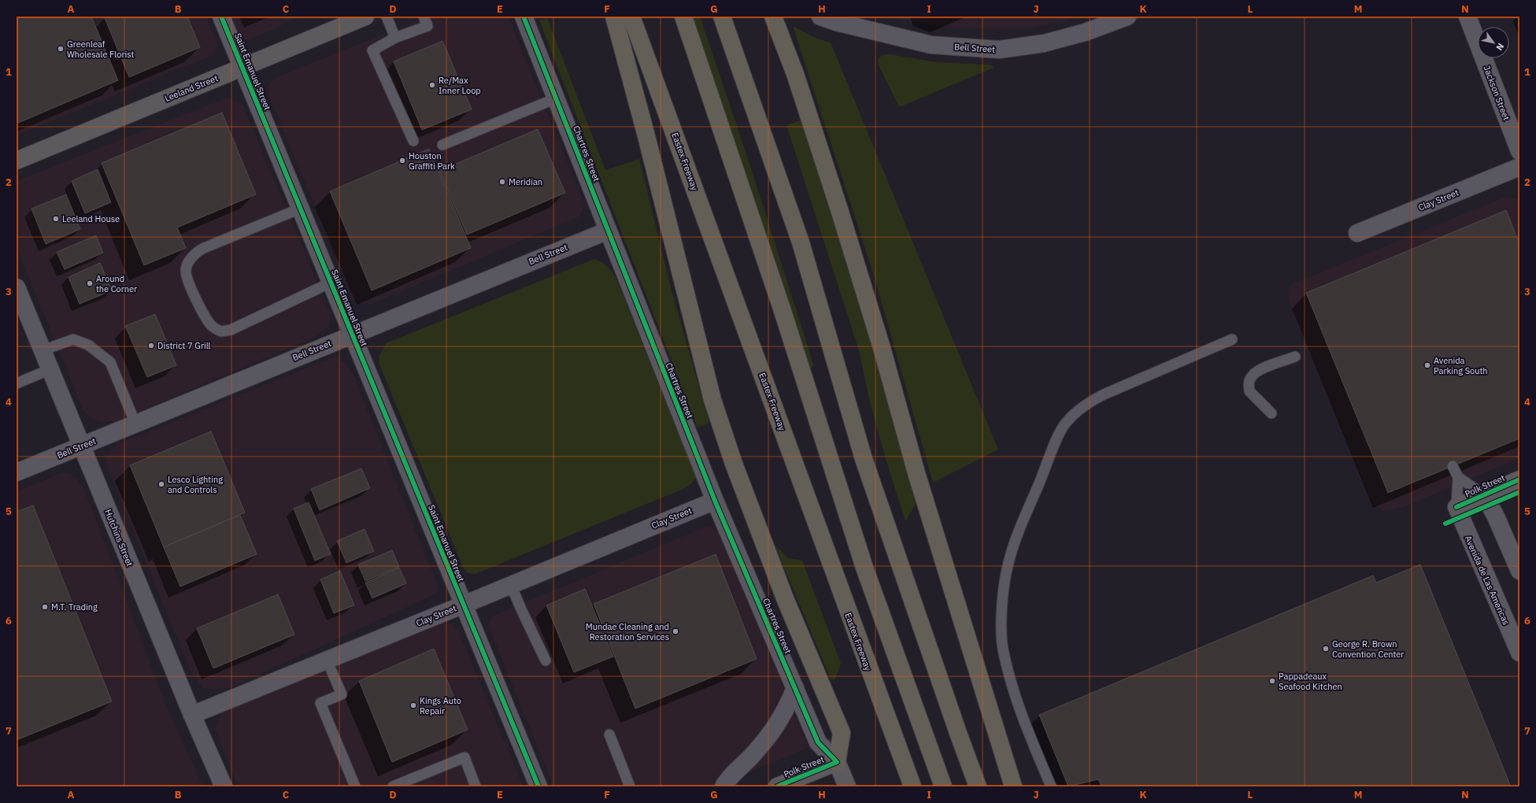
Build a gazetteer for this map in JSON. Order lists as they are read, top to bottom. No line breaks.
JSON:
{"streets":{"highway":["Eastex Freeway"],"main road":["Leeland Street","Chartres Street","Polk Street"],"street":["Bell Street","Saint Emanuel Street","Jackson Street","Clay Street","Hutchins Street","Avenida de Las Americas"]},"crossings":[["Bell Street","Saint Emanuel Street"],["Bell Street","Chartres Street"],["Bell Street","Hutchins Street"],["Saint Emanuel Street","Leeland Street"],["Saint Emanuel Street","Clay Street"],["Chartres Street","Clay Street"],["Chartres Street","Polk Street"],["Clay Street","Hutchins Street"],["Polk Street","Avenida de Las Americas"]],"places":["Greenleaf Wholesale Florist","Re/Max Inner Loop","Houston Graffiti Park","Meridian","Leeland House","Around the Corner","District 7 Grill","Avenida Parking South","Lesco Lighting and Controls","M.T. Trading","Mundae Cleaning and Restoration Services","George R. Brown Convention Center","Pappadeaux Seafood Kitchen","Kings Auto Repair"],"north":"bottom right","grid":{"columns":["A","B","C","D","E","F","G","H","I","J","K","L","M","N"],"rows":["1","2","3","4","5","6","7"]}}
